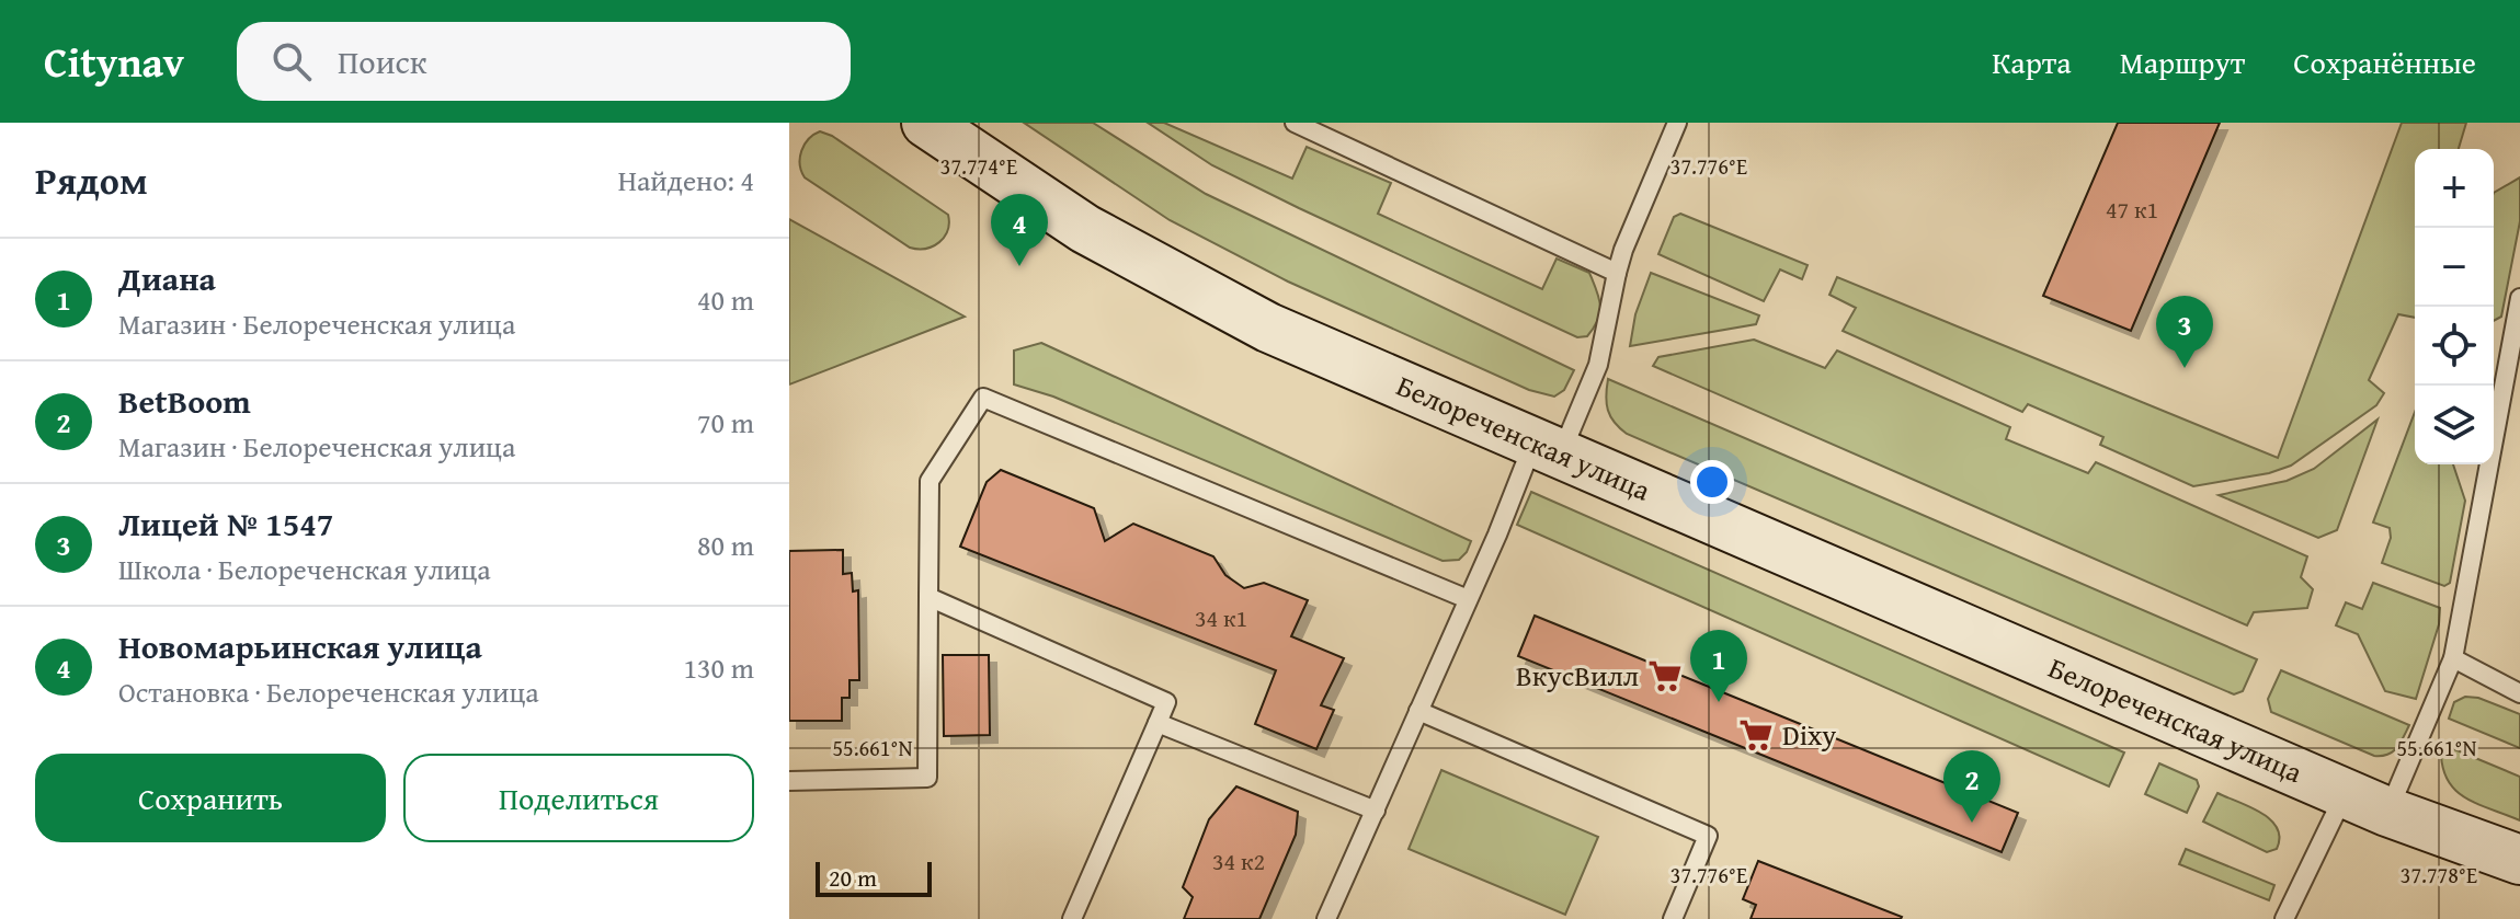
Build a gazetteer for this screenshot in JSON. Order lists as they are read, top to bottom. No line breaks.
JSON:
{"streets":{"main road":["Белореченская улица"]},"places":{"supermarket":["ВкусВилл","Dixy"]},"house_numbers":["47 к1","34 к1","34 к2"],"scale_bar":"20 m","page":{"header":"Citynav","search":"Поиск","nav":["Карта","Маршрут","Сохранённые"],"heading":["Рядом","Найдено: 4"],"map_buttons":["+","−"],"pins":["4","3","1","2"],"list":[{"mark":"1","name":"Диана","note":"Магазин · Белореченская улица","value":"40 m"},{"mark":"2","name":"BetBoom","note":"Магазин · Белореченская улица","value":"70 m"},{"mark":"3","name":"Лицей № 1547","note":"Школа · Белореченская улица","value":"80 m"},{"mark":"4","name":"Новомарьинская улица","note":"Остановка · Белореченская улица","value":"130 m"}],"buttons":["Сохранить","Поделиться"],"scale":"20 m"},"coordinates":["37.774°E","37.776°E","55.661°N","37.778°E"]}
